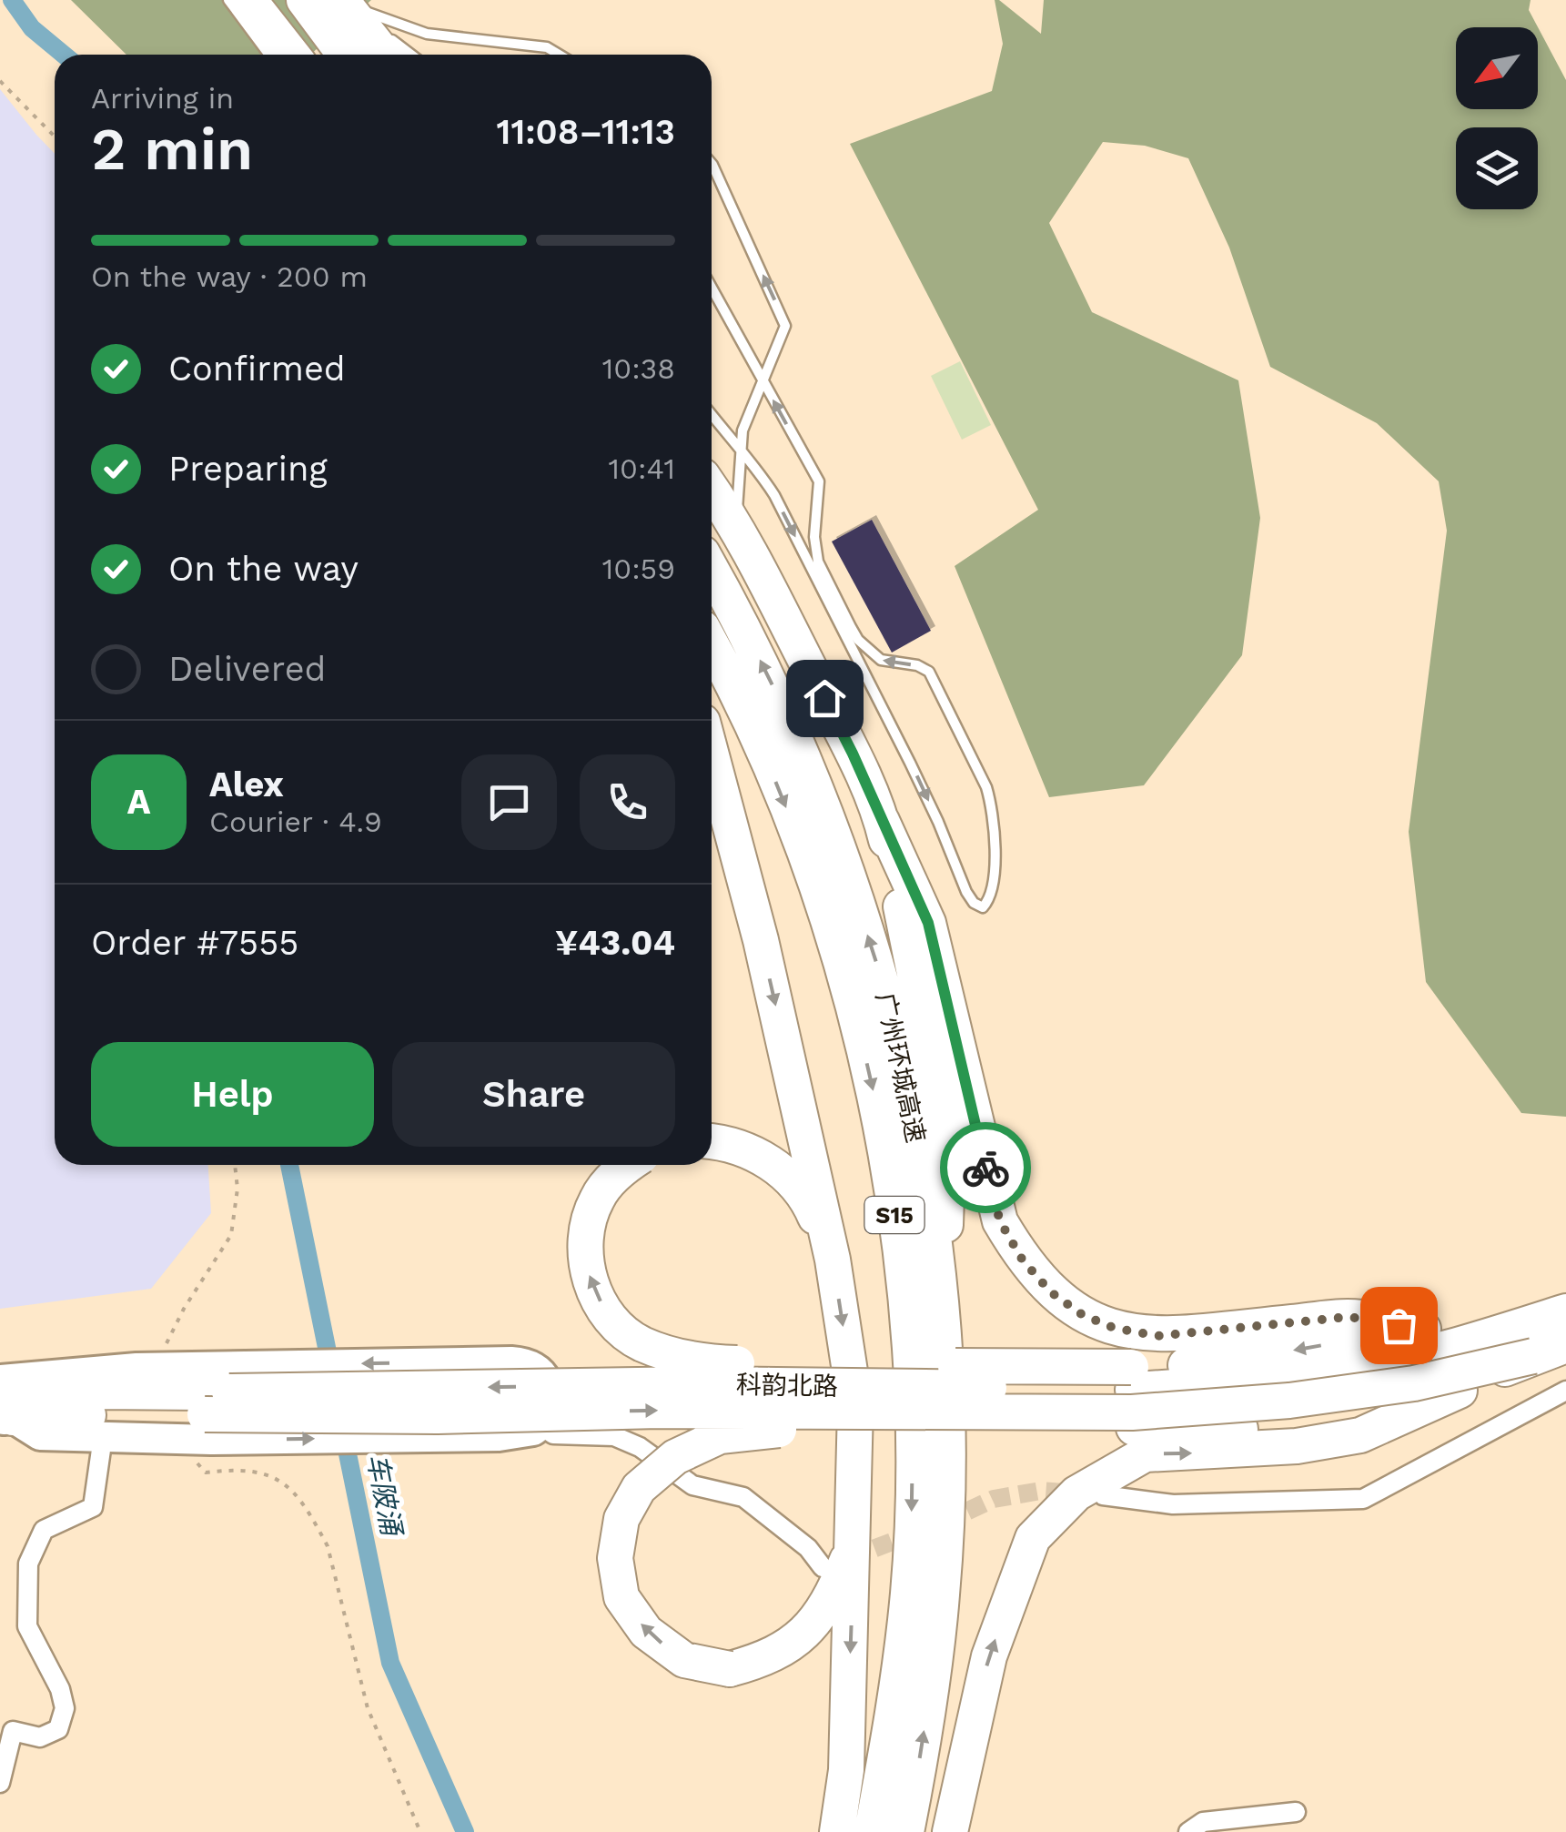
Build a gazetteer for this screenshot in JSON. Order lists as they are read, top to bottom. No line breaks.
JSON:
{"streets":{"highway":["广州环城高速","S15","科韵北路"]},"water":["车陂涌"],"north":"bottom left","page":{"heading":["2 min","Arriving in","11:08–11:13"],"panel":["Alex","Courier · 4.9","Order #7555","¥43.04"],"bar":"On the way · 200 m","list":[["Confirmed","10:38"],["Preparing","10:41"],["On the way","10:59"],"Delivered"],"round":"A","buttons":["Help","Share"]}}
